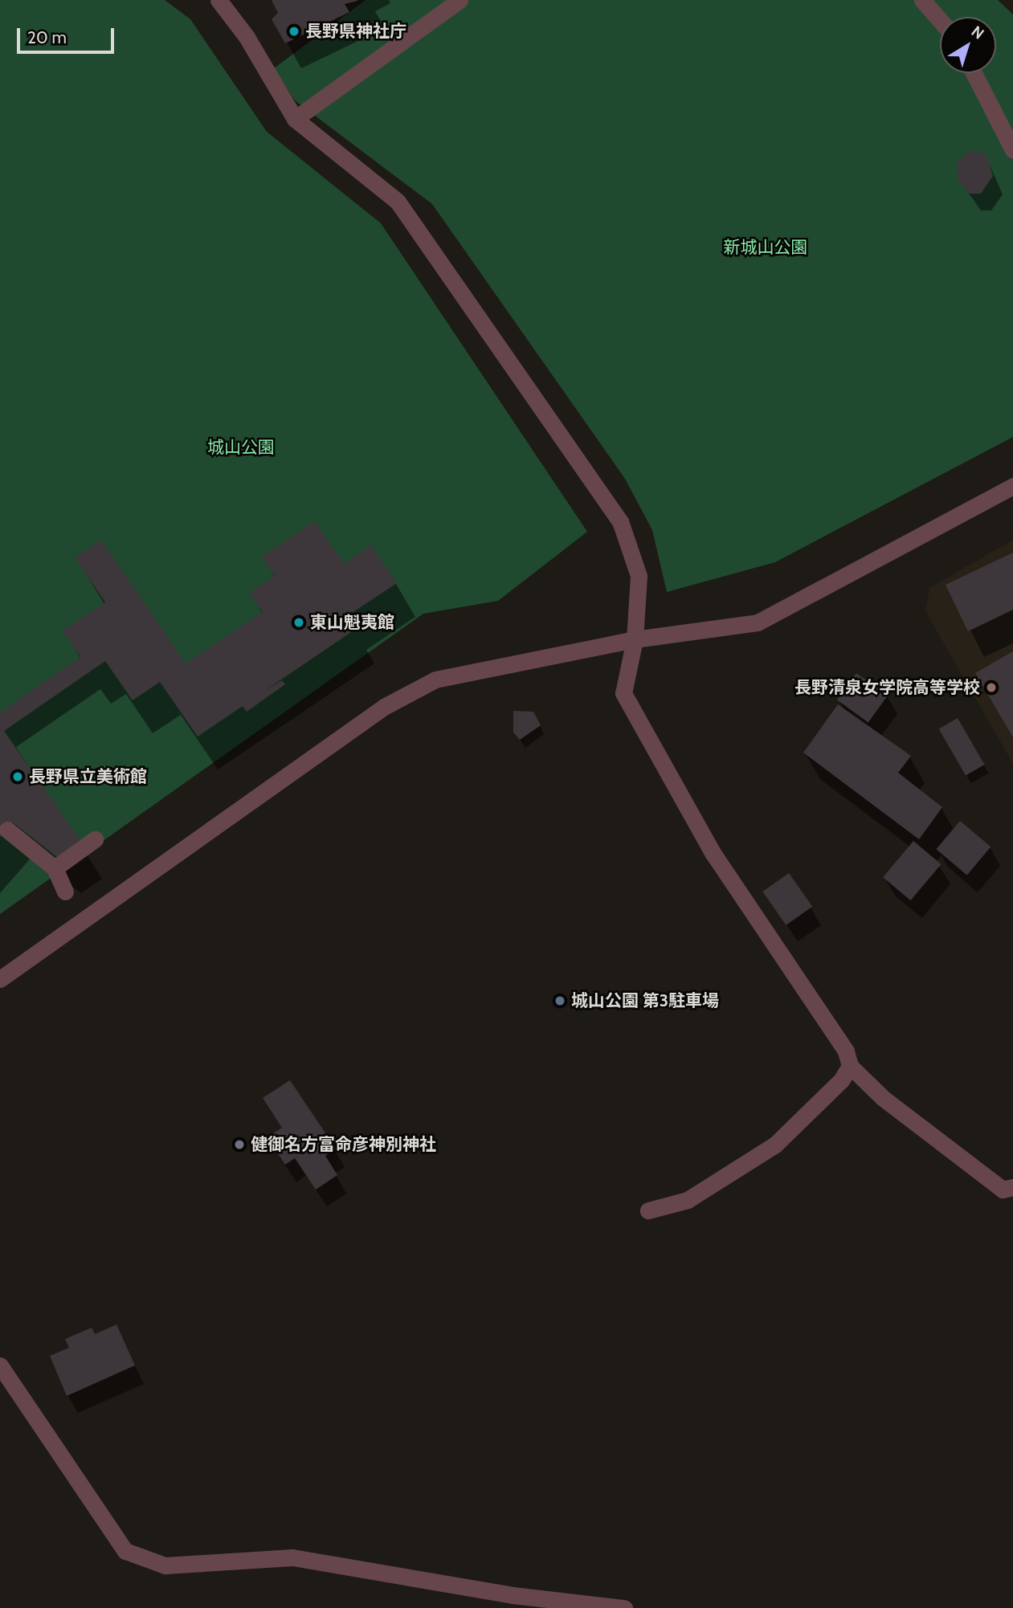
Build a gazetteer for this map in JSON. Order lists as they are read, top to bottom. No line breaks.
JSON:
{"parks":["新城山公園","城山公園"],"places":["長野県神社庁","東山魁夷館","長野清泉女学院高等学校","長野県立美術館","城山公園 第3駐車場","健御名方富命彦神別神社"],"scale_bar":"20 m","north":"top right"}
